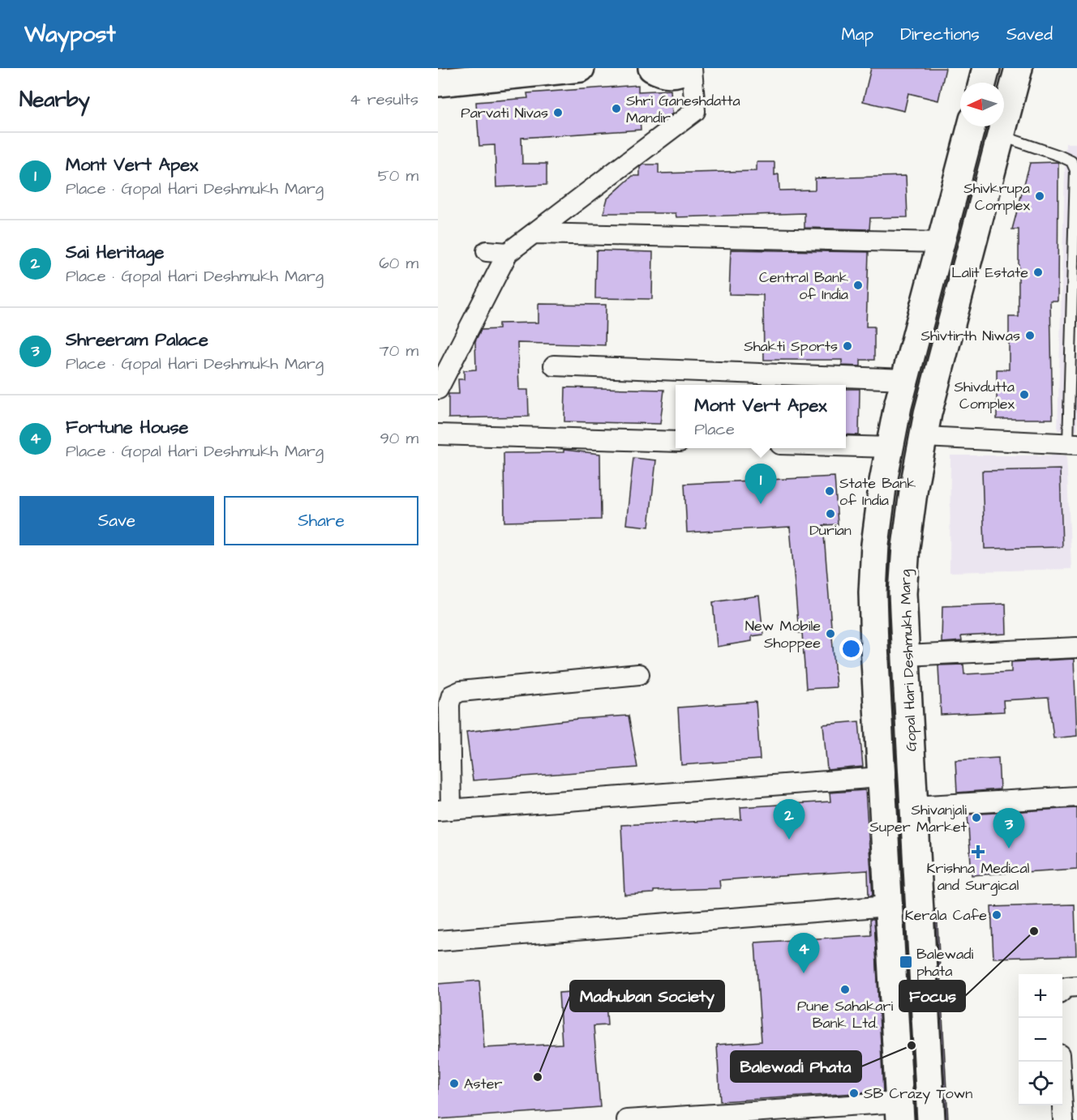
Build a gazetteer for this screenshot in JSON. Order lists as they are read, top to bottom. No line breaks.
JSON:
{"streets":{"main road":["Gopal Hari Deshmukh Marg"]},"places":{"other":["Shri Ganeshdatta Mandir","Parvati Nivas","Shivkrupa Complex","Lalit Estate","Central Bank of India","Shivtirth Niwas","Shakti Sports","Shivdutta Complex","State Bank of India","Durian","New Mobile Shoppee","Shivanjali Super Market","Kerala Cafe","Focus","Pune Sahakari Bank Ltd.","Balewadi Phata","Madhuban Society","Aster","SB Crazy Town"],"health":["Krishna Medical and Surgical"],"transit":["Balewadi phata"]},"north":"left","page":{"header":"Waypost","nav":["Map","Directions","Saved"],"heading":["Nearby","4 results"],"list":[{"mark":"1","name":"Mont Vert Apex","note":"Place · Gopal Hari Deshmukh Marg","value":"50 m"},{"mark":"2","name":"Sai Heritage","note":"Place · Gopal Hari Deshmukh Marg","value":"60 m"},{"mark":"3","name":"Shreeram Palace","note":"Place · Gopal Hari Deshmukh Marg","value":"70 m"},{"mark":"4","name":"Fortune House","note":"Place · Gopal Hari Deshmukh Marg","value":"90 m"}],"popup":["Mont Vert Apex","Place"],"pins":["1","2","3","4"],"buttons":["Save","Share"],"map_buttons":["+","−"]}}
